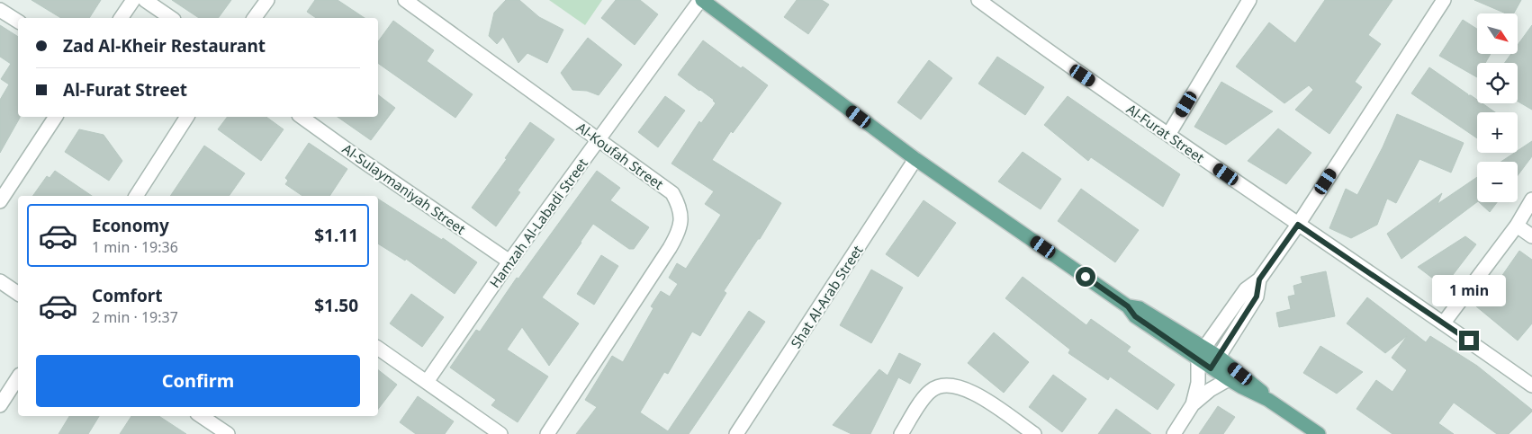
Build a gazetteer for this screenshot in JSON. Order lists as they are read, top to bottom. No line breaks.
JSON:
{"streets":{"street":["Al-Furat Street","Al-Koufah Street","Al-Sulaymaniyah Street","Hamzah Al-Labadi Street","Shat Al-Arab Street"]},"crossings":[["Al-Koufah Street","Hamzah Al-Labadi Street"],["Al-Sulaymaniyah Street","Hamzah Al-Labadi Street"]],"north":"bottom right","page":{"map_buttons":["+","−"],"banner":["Zad Al-Kheir Restaurant","Al-Furat Street"],"list":[{"name":"Economy","note":"1 min · 19:36","value":"$1.11"},{"name":"Comfort","note":"2 min · 19:37","value":"$1.50"}],"bubble":"1 min","buttons":"Confirm"}}
